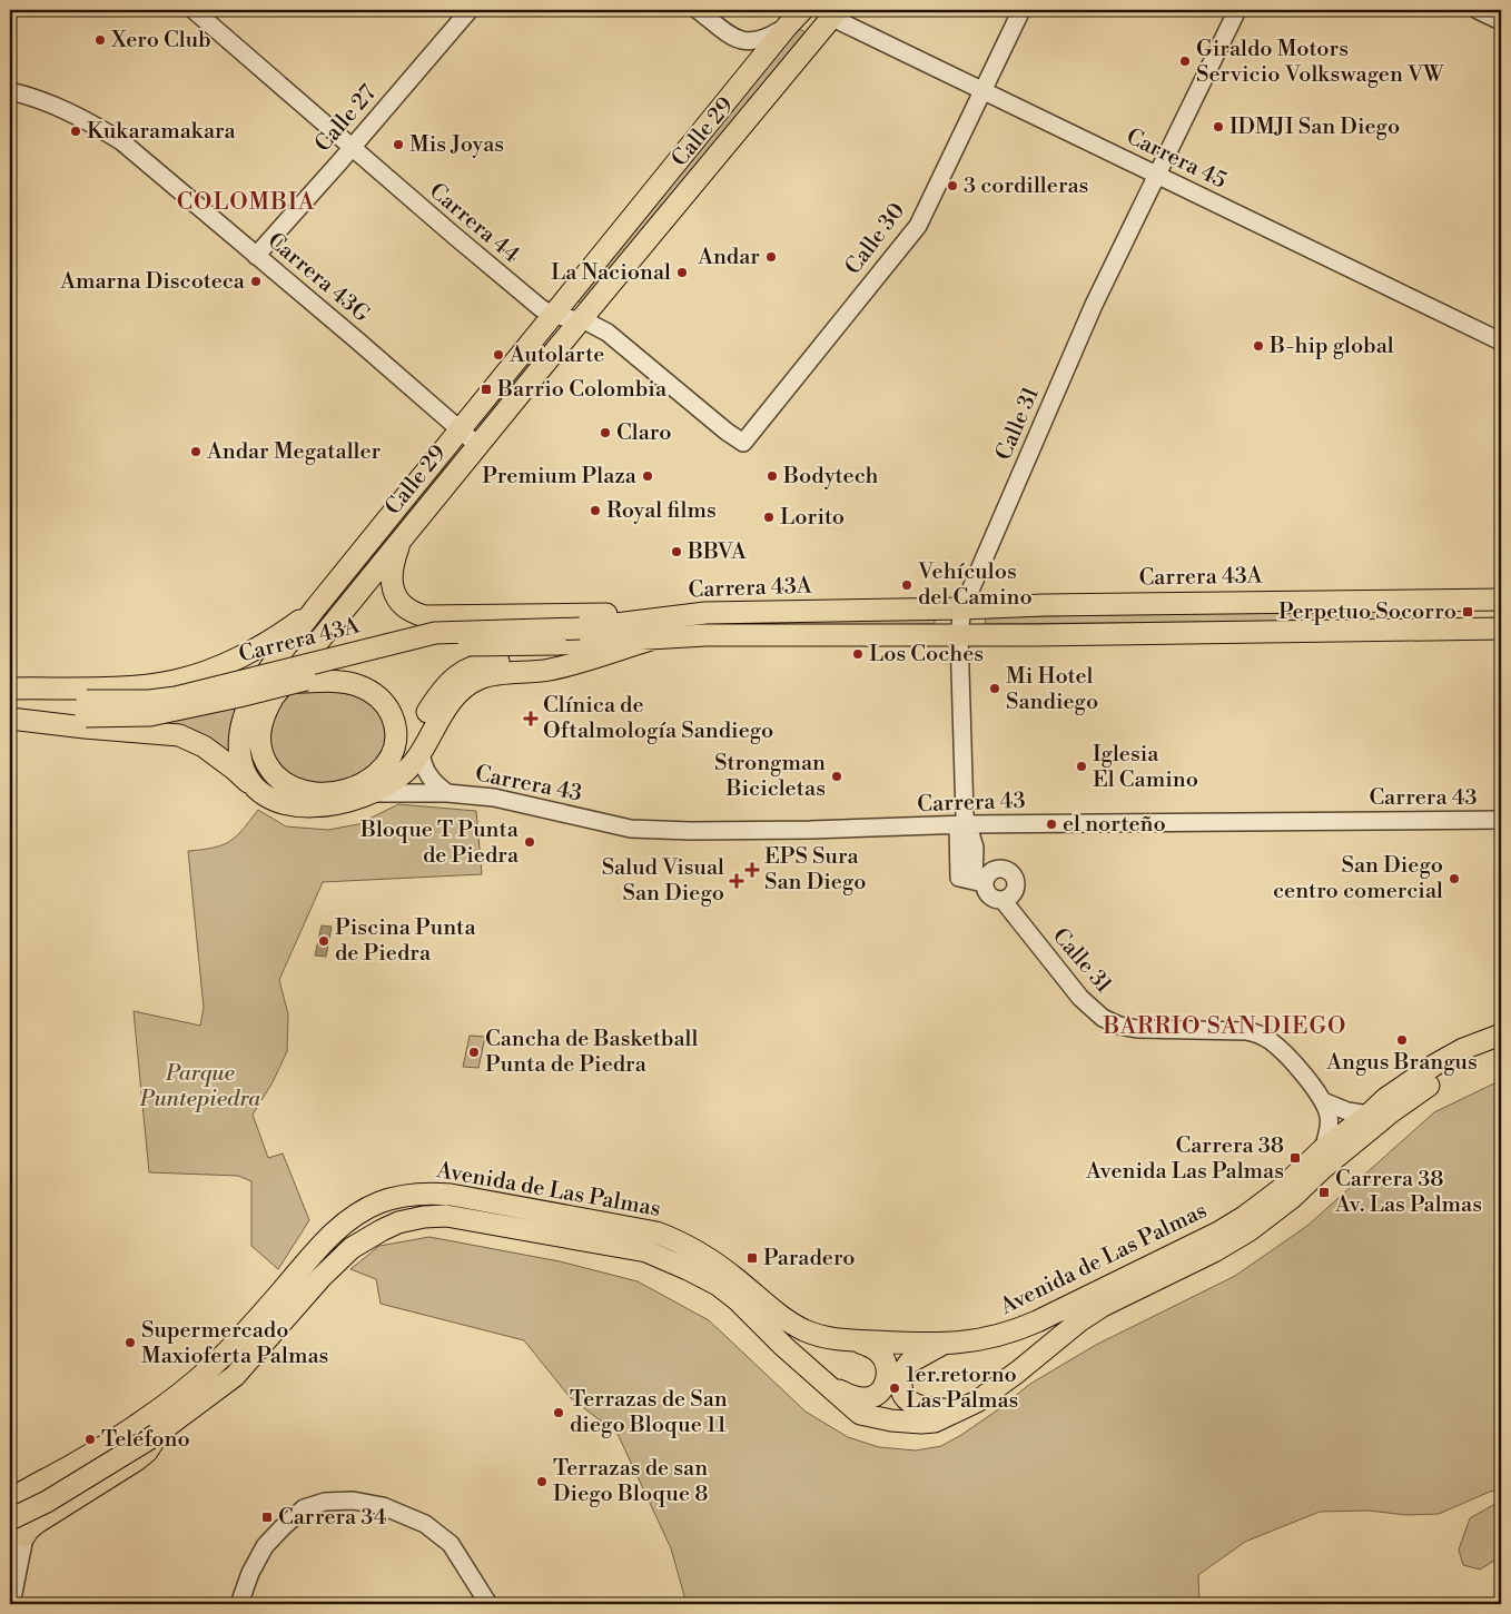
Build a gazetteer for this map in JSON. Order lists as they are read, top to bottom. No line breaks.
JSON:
{"streets":{"main road":["Calle 29","Carrera 43A","Avenida de Las Palmas"],"street":["Calle 27","Carrera 45","Carrera 44","Calle 30","Carrera 43G","Calle 31","Carrera 43"]},"crossings":[["Calle 27","Carrera 44"],["Calle 27","Carrera 43G"],["Calle 29","Carrera 45"],["Calle 29","Carrera 44"],["Calle 29","Carrera 43G"],["Calle 29","Carrera 43A"],["Carrera 45","Calle 30"],["Carrera 45","Calle 31"],["Carrera 44","Calle 30"],["Calle 31","Carrera 43A"],["Calle 31","Carrera 43"]],"districts":["COLOMBIA","BARRIO SAN DIEGO"],"parks":["Parque Puntepiedra"],"places":{"other":["Xero Club","Giraldo Motors Servicio Volkswagen VW","IDMJI San Diego","Kukaramakara","Mis Joyas","3 cordilleras","Andar","La Nacional","Amarna Discoteca","B-hip global","Autolarte","Claro","Andar Megataller","Premium Plaza","Bodytech","Royal films","Lorito","BBVA","Vehículos del Camino","Los Coches","Mi Hotel Sandiego","Iglesia El Camino","Strongman Bicicletas","el norteño","Bloque T Punta de Piedra","San Diego centro comercial","Piscina Punta de Piedra","Angus Brangus","Cancha de Basketball Punta de Piedra","Supermercado Maxioferta Palmas","1er.retorno Las Palmas","Terrazas de San diego Bloque 11","Teléfono","Terrazas de san Diego Bloque 8"],"transit":["Barrio Colombia","Perpetuo Socorro","Carrera 38 Avenida Las Palmas","Carrera 38 Av. Las Palmas","Paradero","Carrera 34"],"health":["Clínica de Oftalmología Sandiego","EPS Sura San Diego","Salud Visual San Diego"]}}
